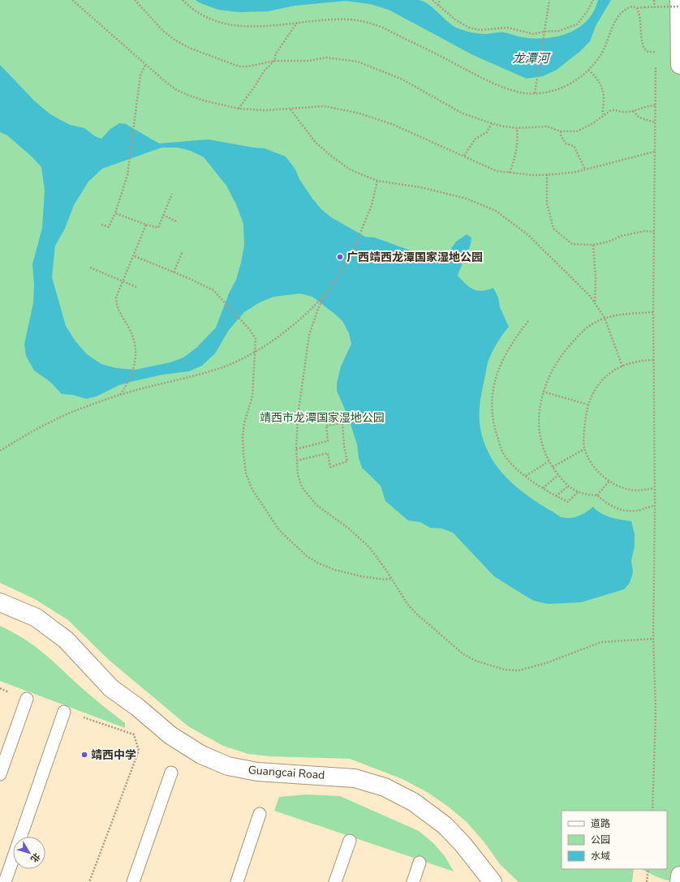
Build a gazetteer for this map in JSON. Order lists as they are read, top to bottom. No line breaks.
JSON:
{"streets":{"street":["Guangcai Road"]},"water":["龙潭河"],"parks":["靖西市龙潭国家湿地公园"],"places":["广西靖西龙潭国家湿地公园","靖西中学"],"legend":["道路","公园","水域"],"north":"bottom right"}
